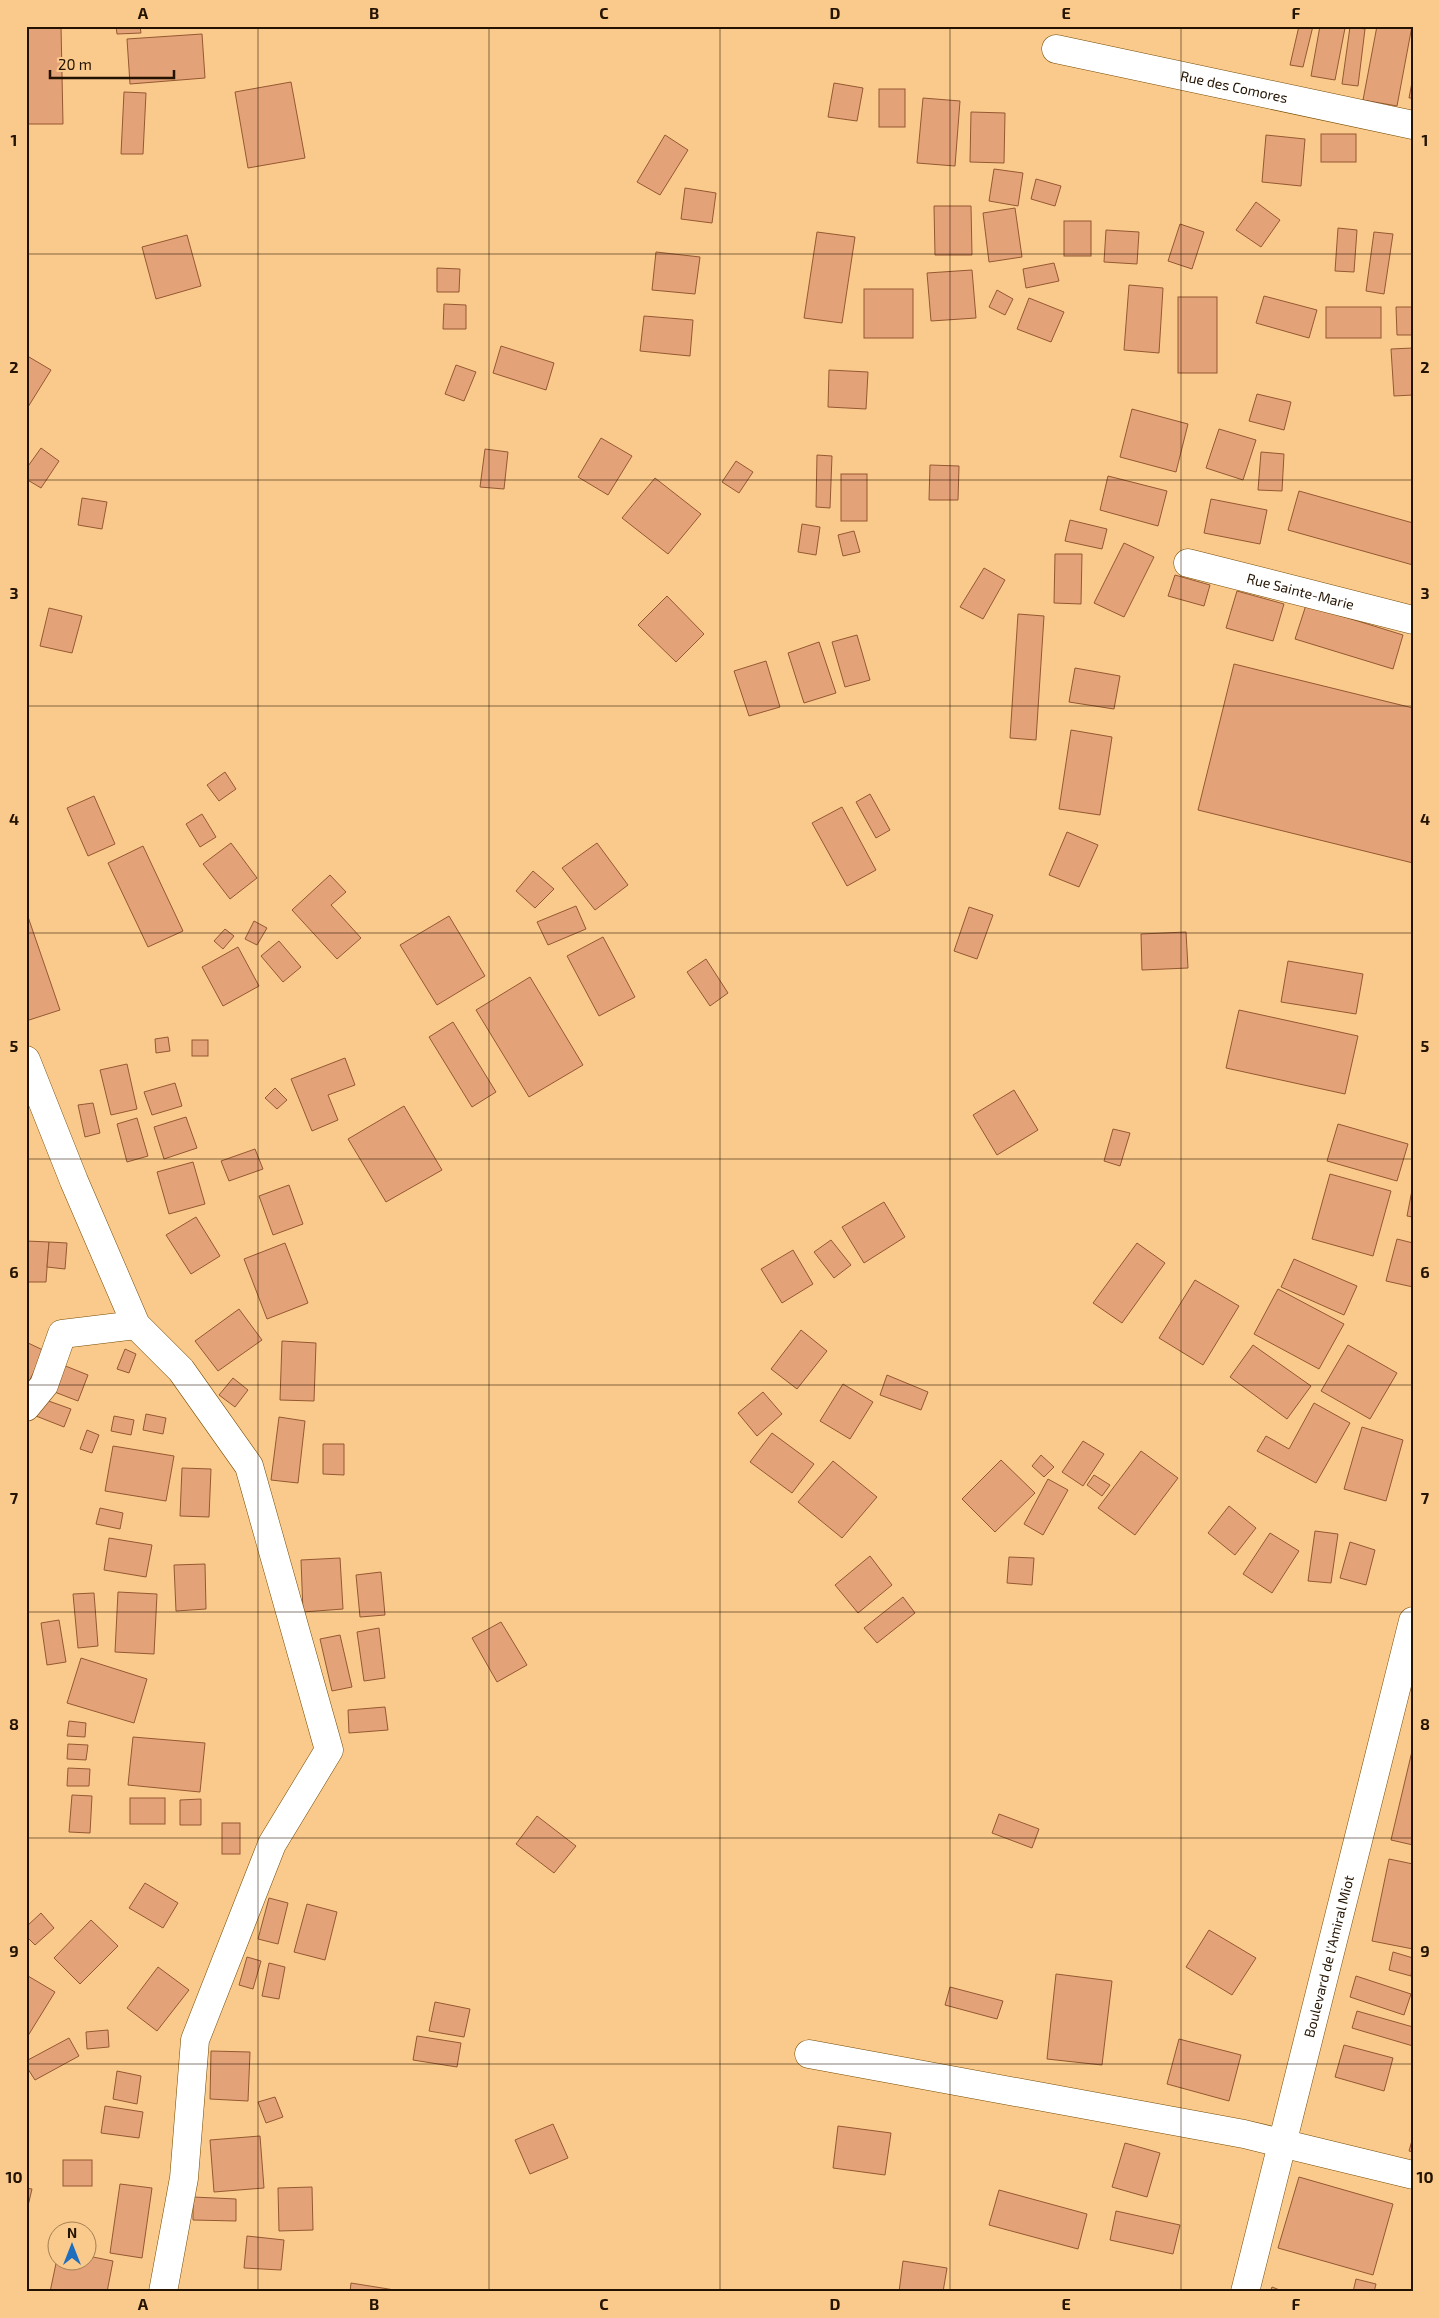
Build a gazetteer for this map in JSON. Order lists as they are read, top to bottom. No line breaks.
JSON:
{"streets":{"street":["Rue des Comores","Rue Sainte-Marie","Boulevard de l'Amiral Miot"]},"scale_bar":"20 m","north":"top","grid":{"columns":["A","B","C","D","E","F"],"rows":["1","2","3","4","5","6","7","8","9","10"]}}
